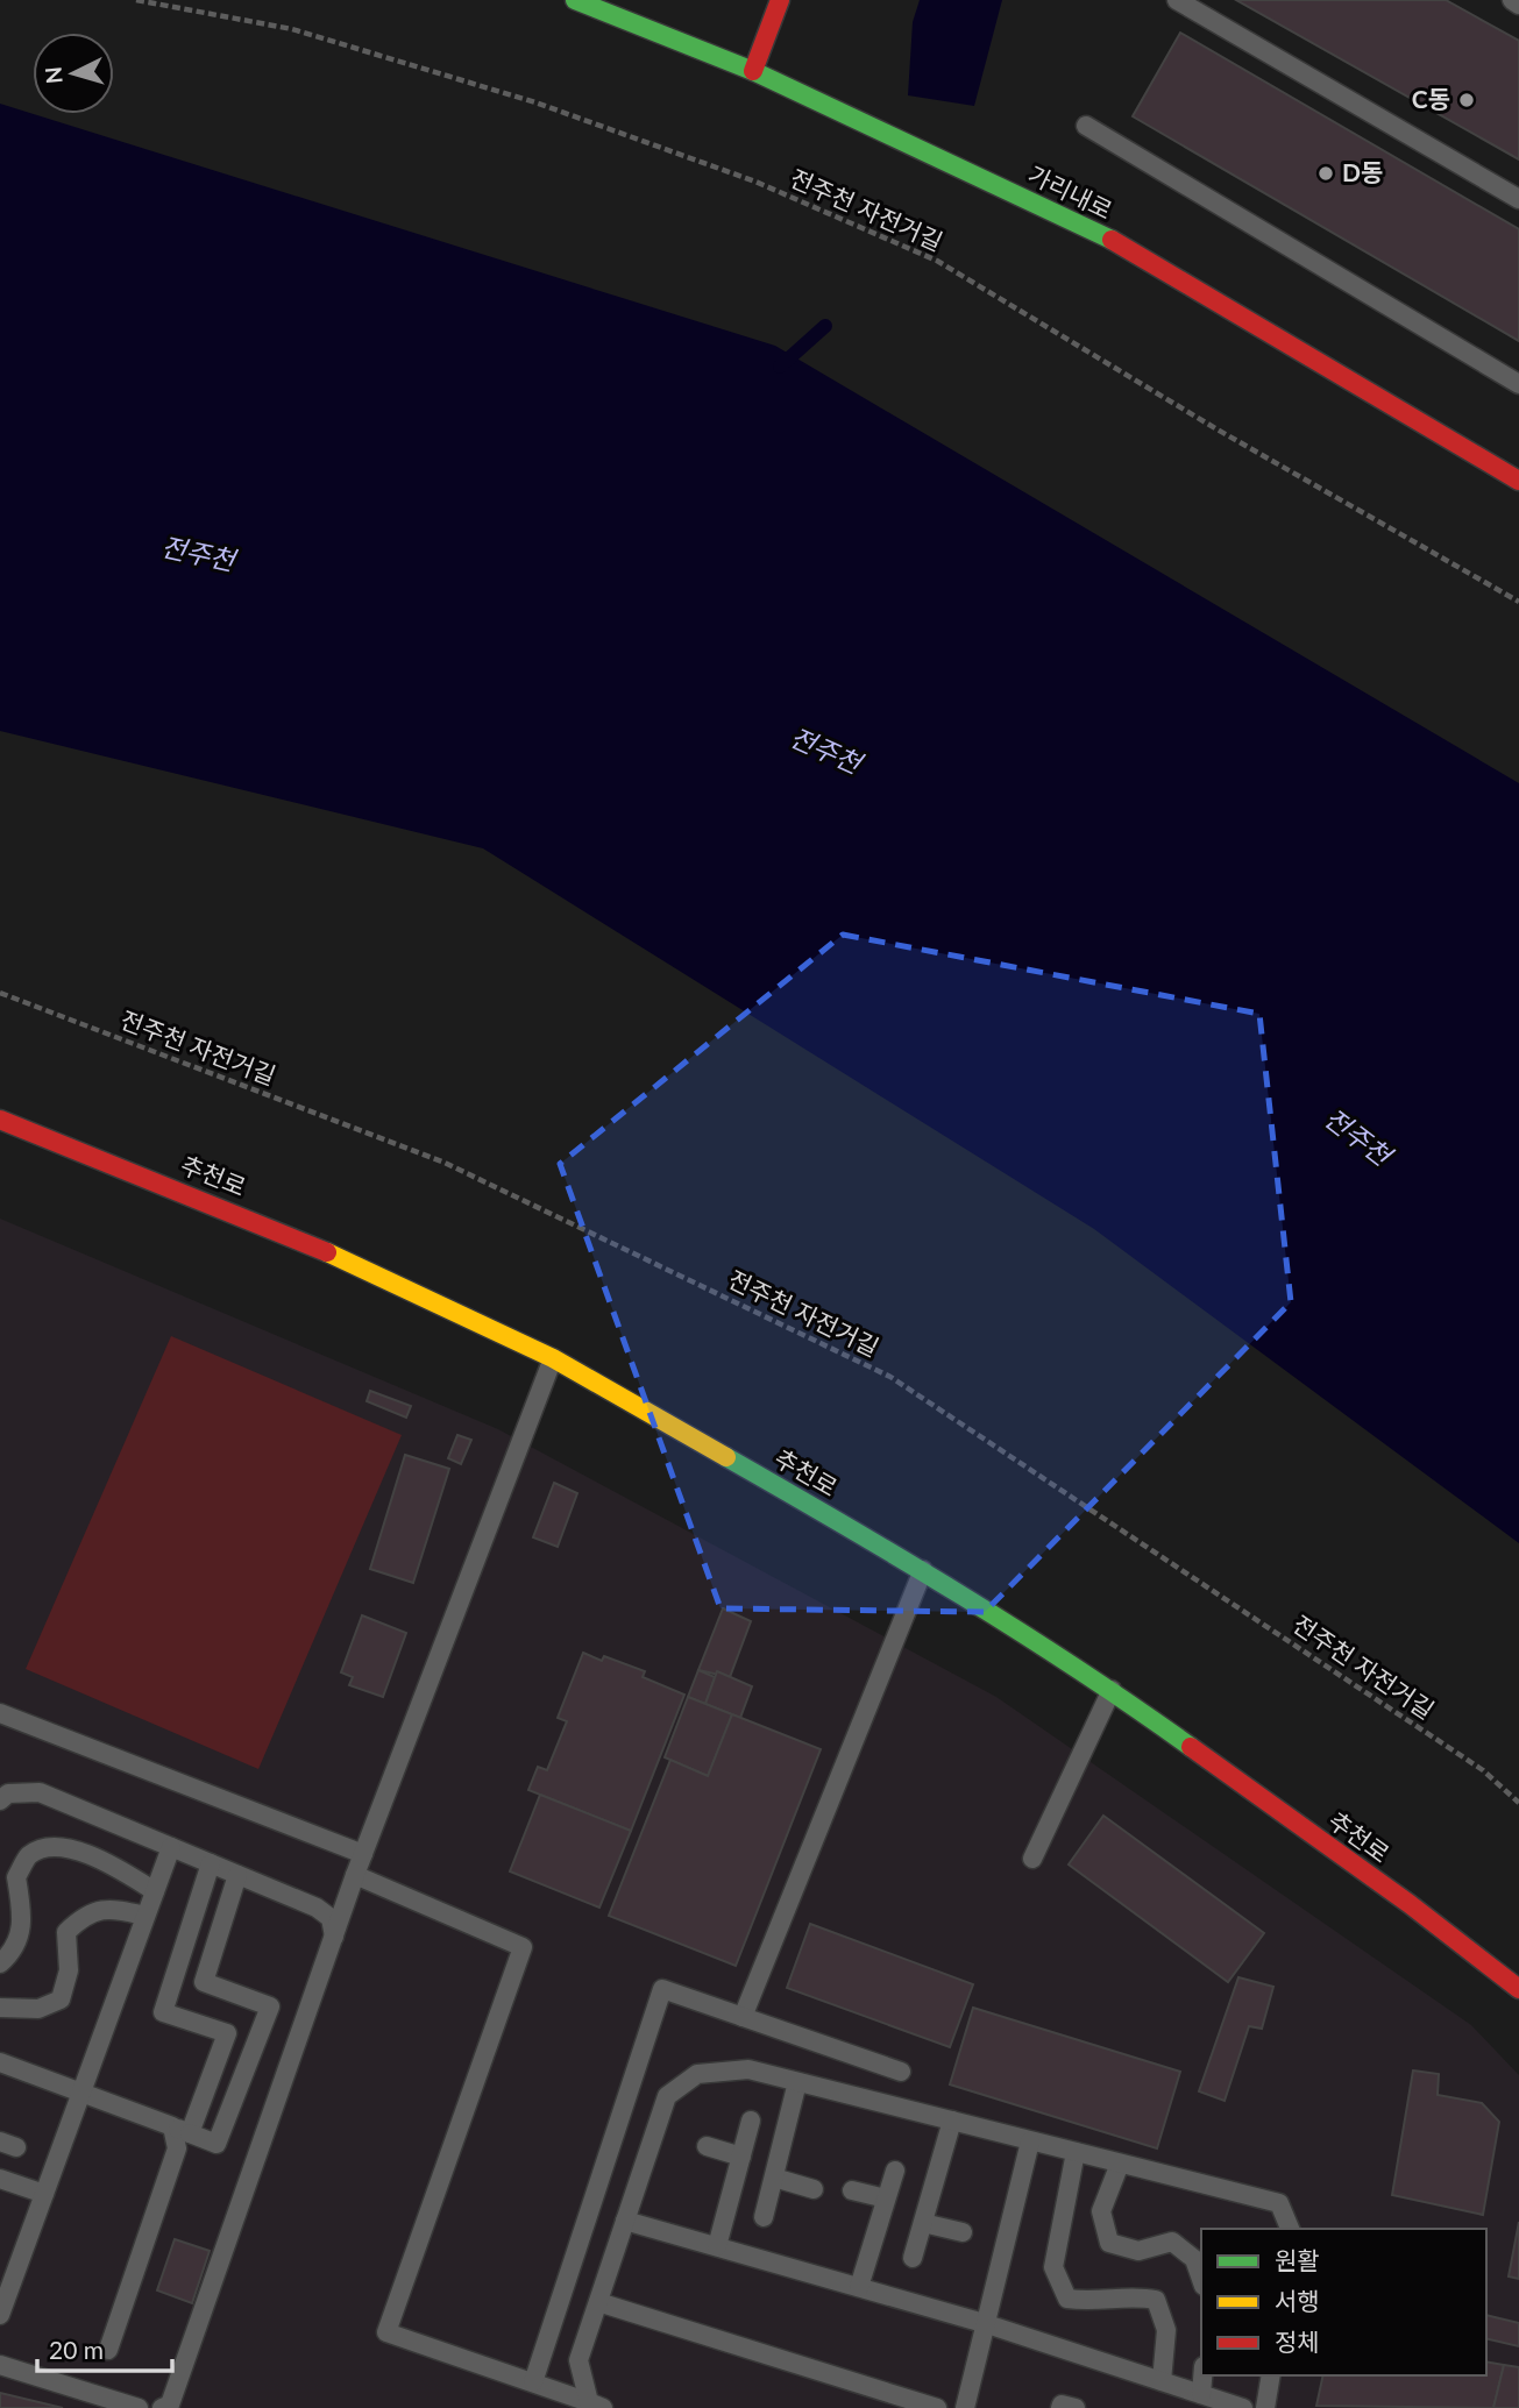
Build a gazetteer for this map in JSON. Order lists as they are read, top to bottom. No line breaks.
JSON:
{"streets":{"street":["가리내로","추천로"],"path":["전주천 자전거길"]},"water":["전주천"],"places":["C동","D동"],"legend":["원활","서행","정체"],"scale_bar":"20 m","north":"left"}
